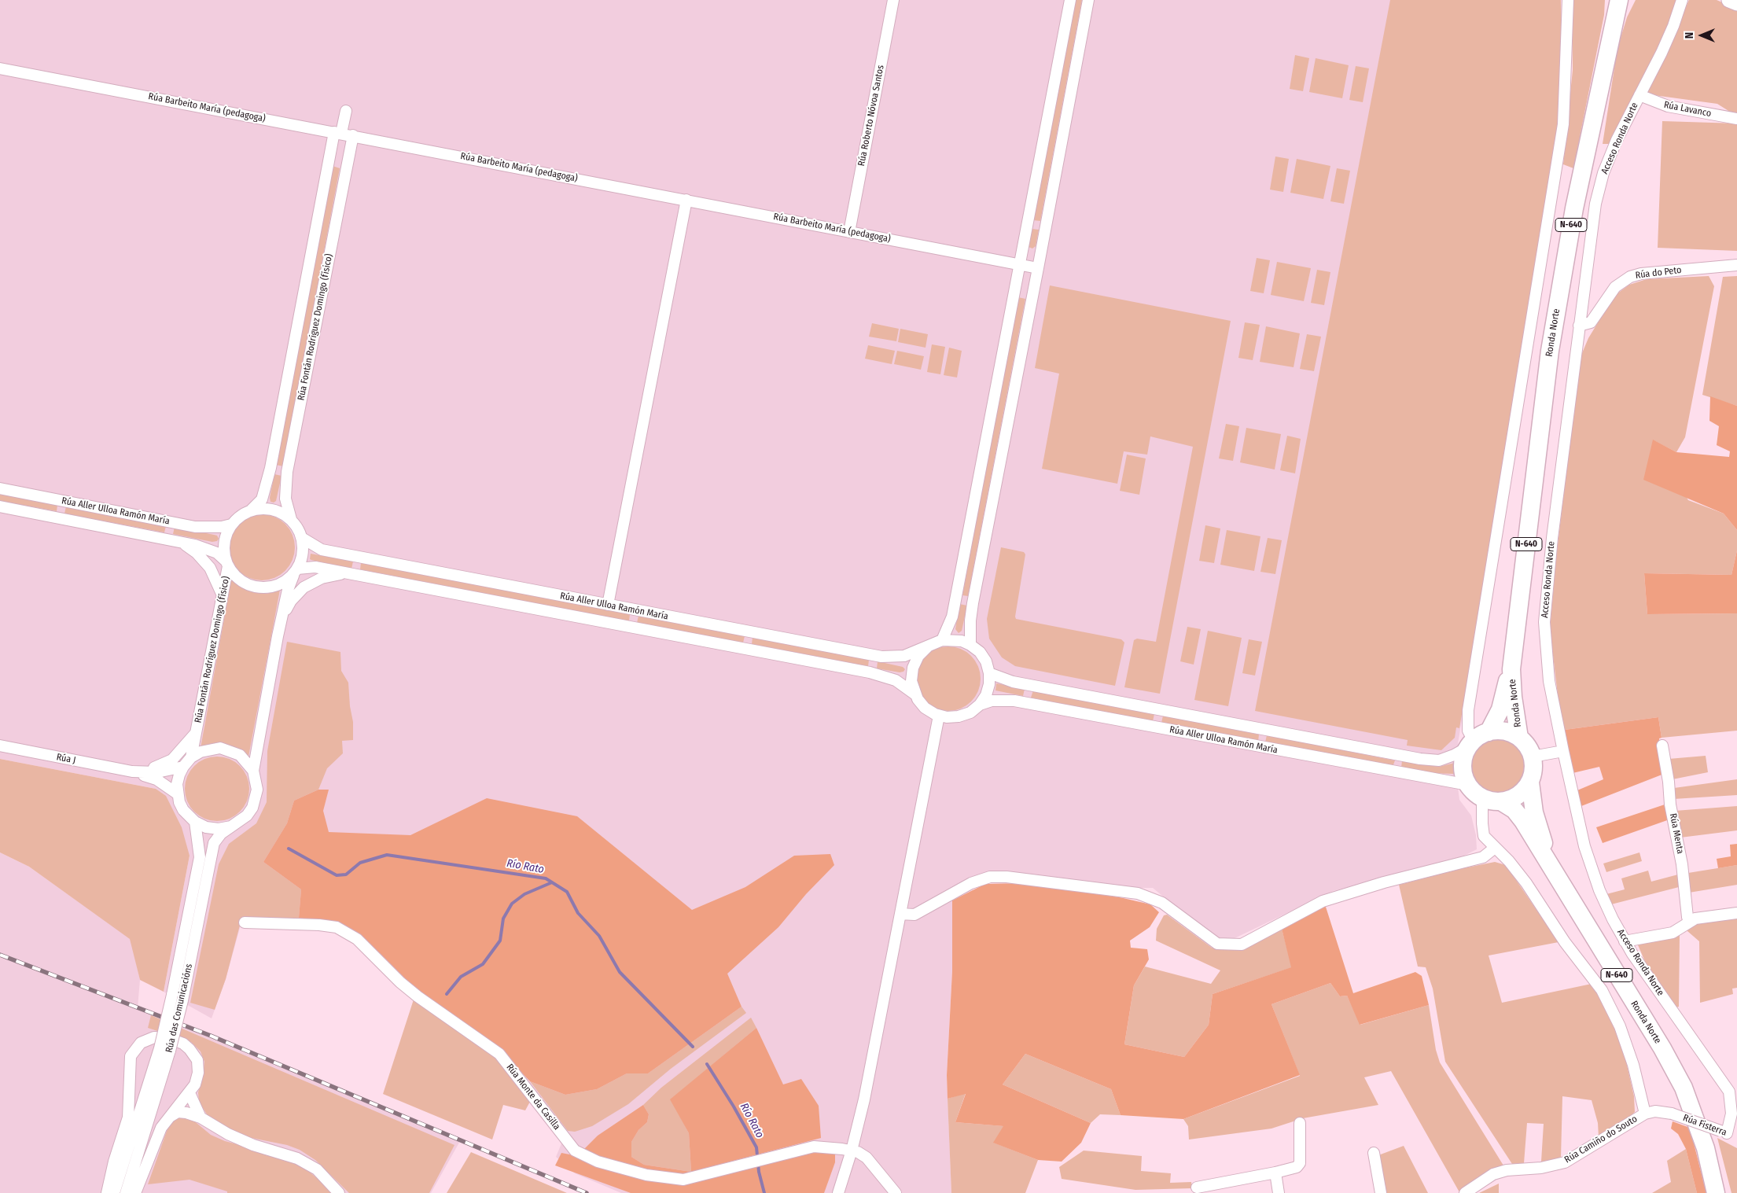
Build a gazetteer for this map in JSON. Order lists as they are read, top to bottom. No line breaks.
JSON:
{"streets":{"highway":["N-640","Ronda Norte"],"street":["Rúa Barbeito María (pedagoga)","Rúa Lavanco","Rúa Roberto Nóvoa Santos","Acceso Ronda Norte","Rúa do Peto","Rúa Fontán Rodríguez Domingo (físico)","Rúa Aller Ulloa Ramón María","Rúa J","Rúa Menta","Rúa das Comunicacións","Rúa Monte da Casilla","Rúa Fisterra","Rúa Camiño do Souto"]},"crossings":[["Rúa Barbeito María (pedagoga)","Rúa Roberto Nóvoa Santos"],["Rúa Barbeito María (pedagoga)","Rúa Fontán Rodríguez Domingo (físico)"],["Rúa Lavanco","Acceso Ronda Norte"],["Acceso Ronda Norte","Rúa do Peto"],["Acceso Ronda Norte","Rúa Fisterra"],["Rúa Fontán Rodríguez Domingo (físico)","Rúa Aller Ulloa Ramón María"],["Rúa Fontán Rodríguez Domingo (físico)","Rúa J"],["Rúa Fontán Rodríguez Domingo (físico)","Rúa das Comunicacións"],["Ronda Norte","Rúa Aller Ulloa Ramón María"],["Rúa J","Rúa das Comunicacións"],["Rúa Fisterra","Rúa Camiño do Souto"]],"water":["Río Rato"],"north":"left"}
